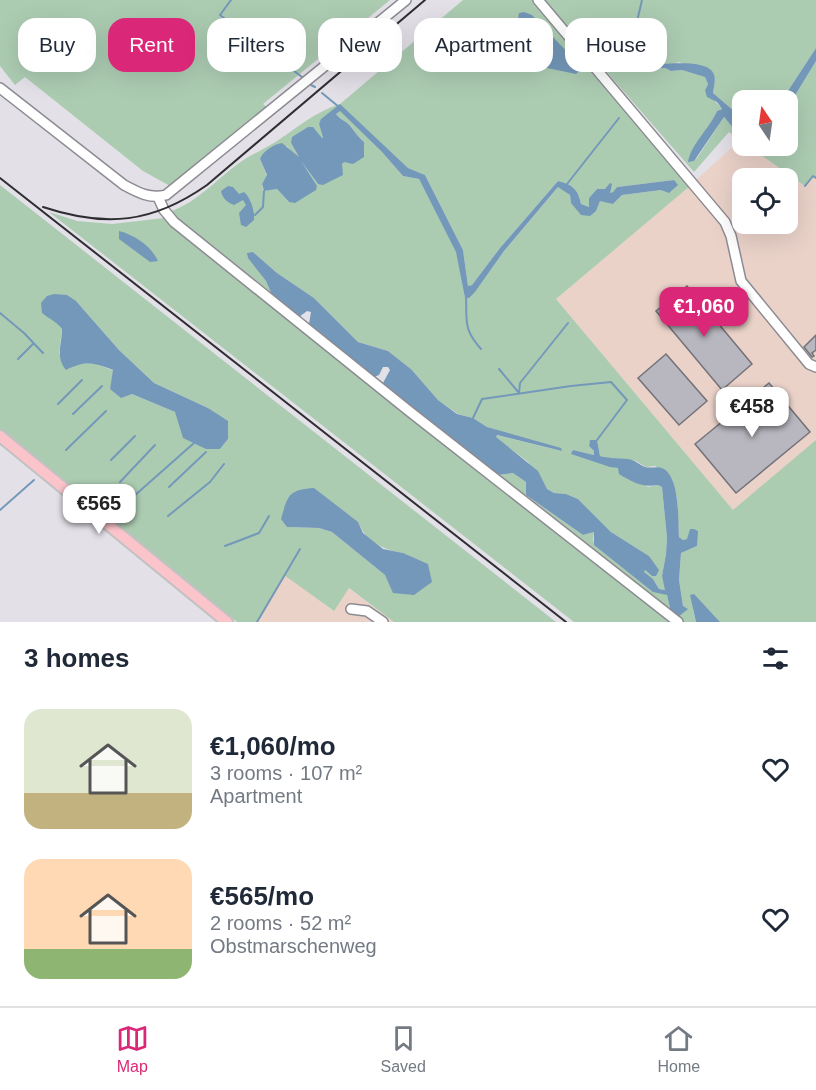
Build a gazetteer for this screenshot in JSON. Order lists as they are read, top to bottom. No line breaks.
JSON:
{"north":"top","page":{"chip":["Buy","Rent","Filters","New","Apartment","House"],"price":["€1,060","€458","€565"],"heading":"3 homes","list":[{"name":"€1,060/mo","note":"3 rooms · 107 m² · Apartment"},{"name":"€565/mo","note":"2 rooms · 52 m² · Obstmarschenweg"}],"tabs":["Map","Saved","Home"]}}
